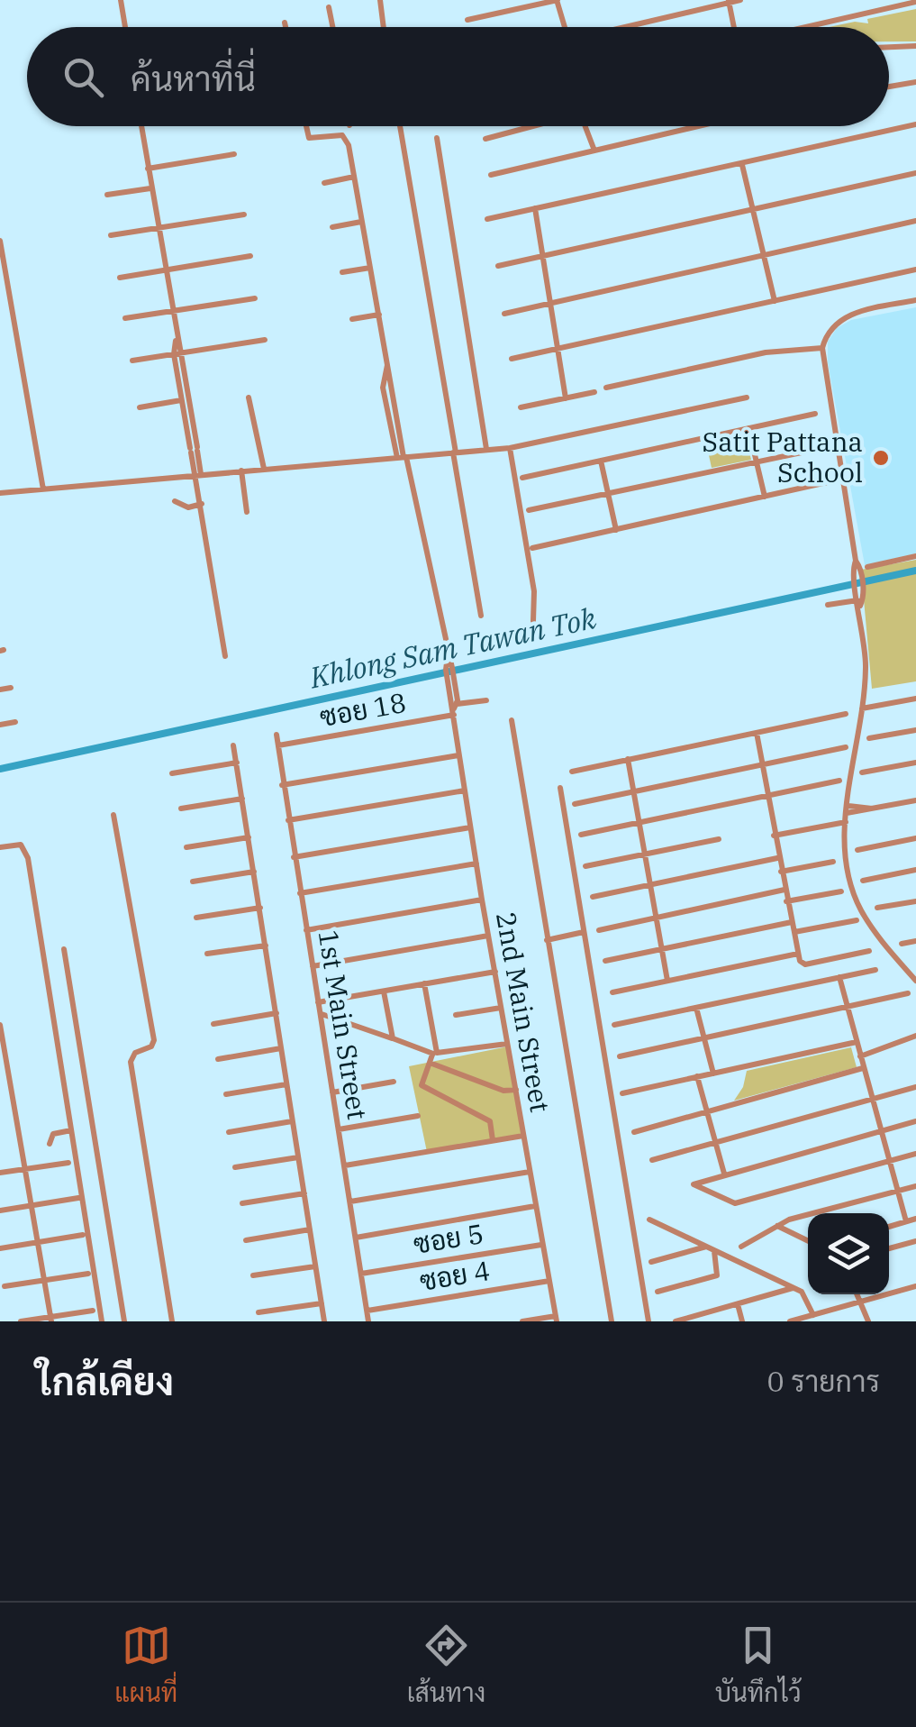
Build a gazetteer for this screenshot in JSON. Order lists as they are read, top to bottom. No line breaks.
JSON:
{"streets":{"street":["ซอย 18","2nd Main Street","1st Main Street","ซอย 5","ซอย 4"]},"crossings":[["ซอย 18","2nd Main Street"],["ซอย 18","1st Main Street"],["2nd Main Street","ซอย 5"],["2nd Main Street","ซอย 4"],["1st Main Street","ซอย 5"],["1st Main Street","ซอย 4"]],"water":["Khlong Sam Tawan Tok"],"places":["Satit Pattana School"],"page":{"search":"ค้นหาที่นี่","heading":["ใกล้เคียง","0 รายการ"],"nav":["แผนที่","เส้นทาง","บันทึกไว้"]}}
